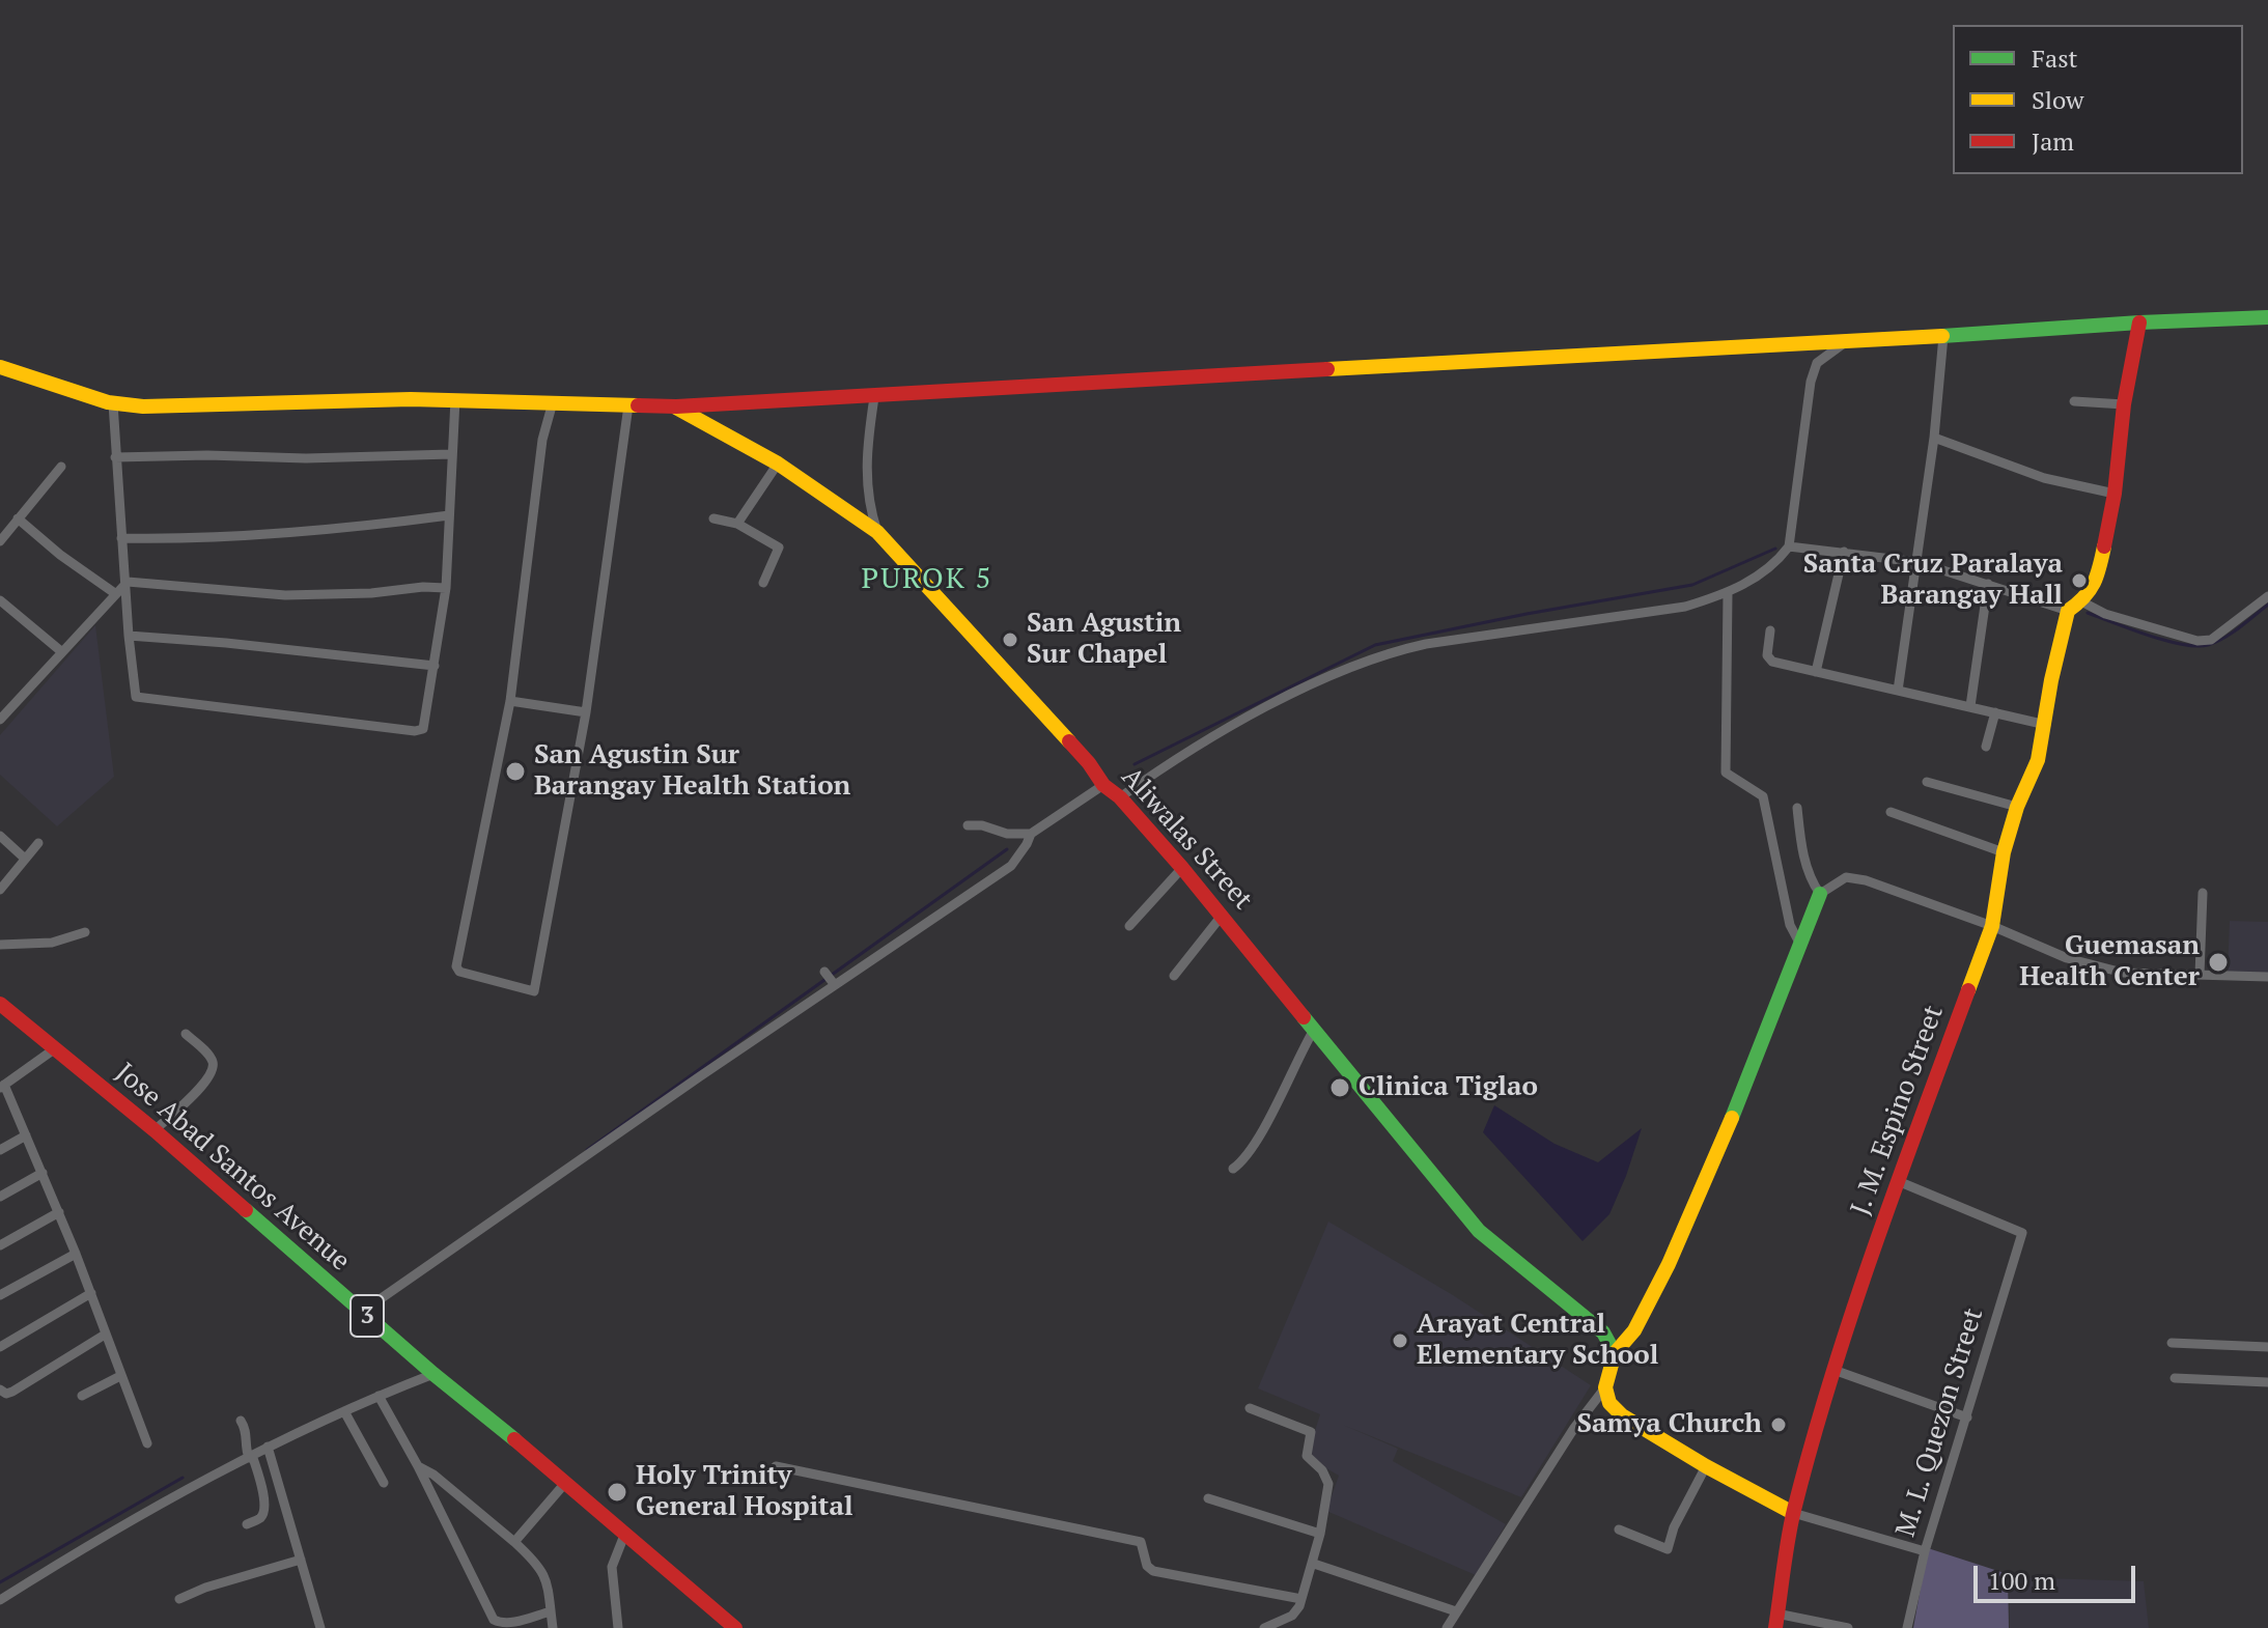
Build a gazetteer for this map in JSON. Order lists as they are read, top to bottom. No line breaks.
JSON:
{"streets":{"main road":["Aliwalas Street","J. M. Espino Street","Jose Abad Santos Avenue","3"],"street":["M. L. Quezon Street"]},"crossings":[["J. M. Espino Street","M. L. Quezon Street"]],"districts":["PUROK 5"],"places":["Santa Cruz Paralaya Barangay Hall","San Agustin Sur Chapel","San Agustin Sur Barangay Health Station","Guemasan Health Center","Clinica Tiglao","Arayat Central Elementary School","Samya Church","Holy Trinity General Hospital"],"legend":["Fast","Slow","Jam"],"scale_bar":"100 m"}
